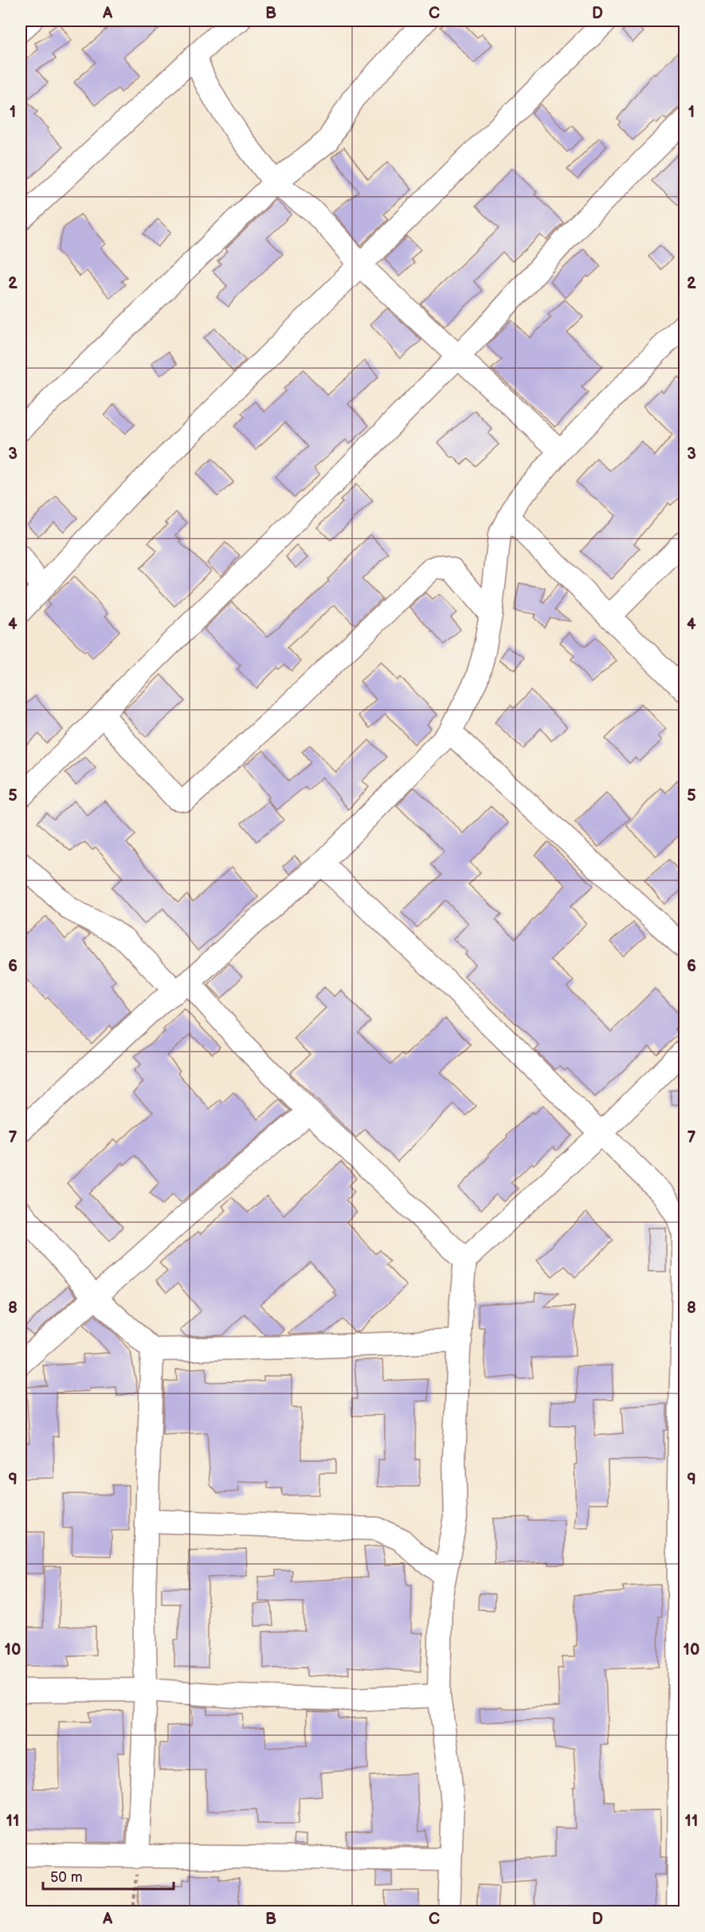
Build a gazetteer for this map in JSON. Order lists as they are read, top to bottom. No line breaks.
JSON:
{"scale_bar":"50 m","grid":{"columns":["A","B","C","D"],"rows":["1","2","3","4","5","6","7","8","9","10","11"]}}
